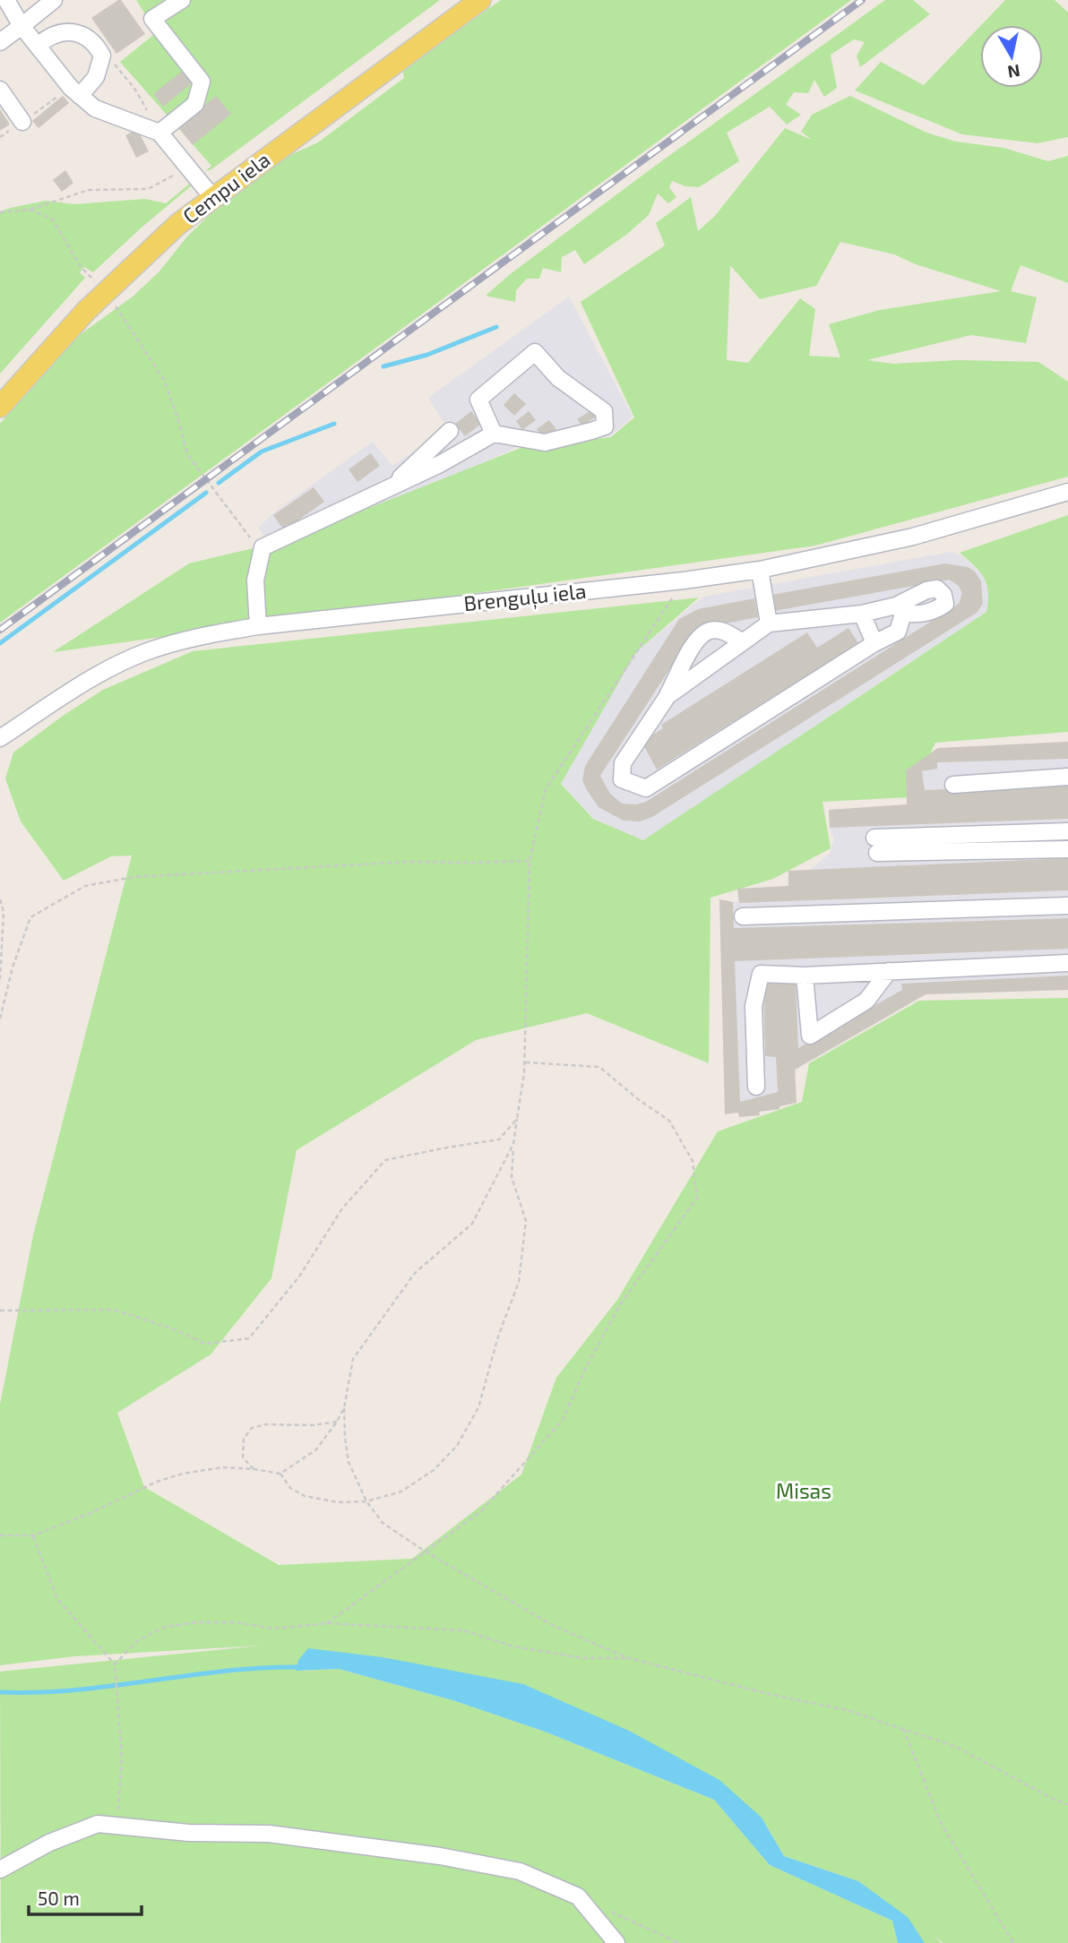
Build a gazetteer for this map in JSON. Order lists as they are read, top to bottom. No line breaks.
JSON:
{"streets":{"main road":["Cempu iela"],"street":["Brenguļu iela"]},"parks":["Misas"],"scale_bar":"50 m","north":"bottom"}
